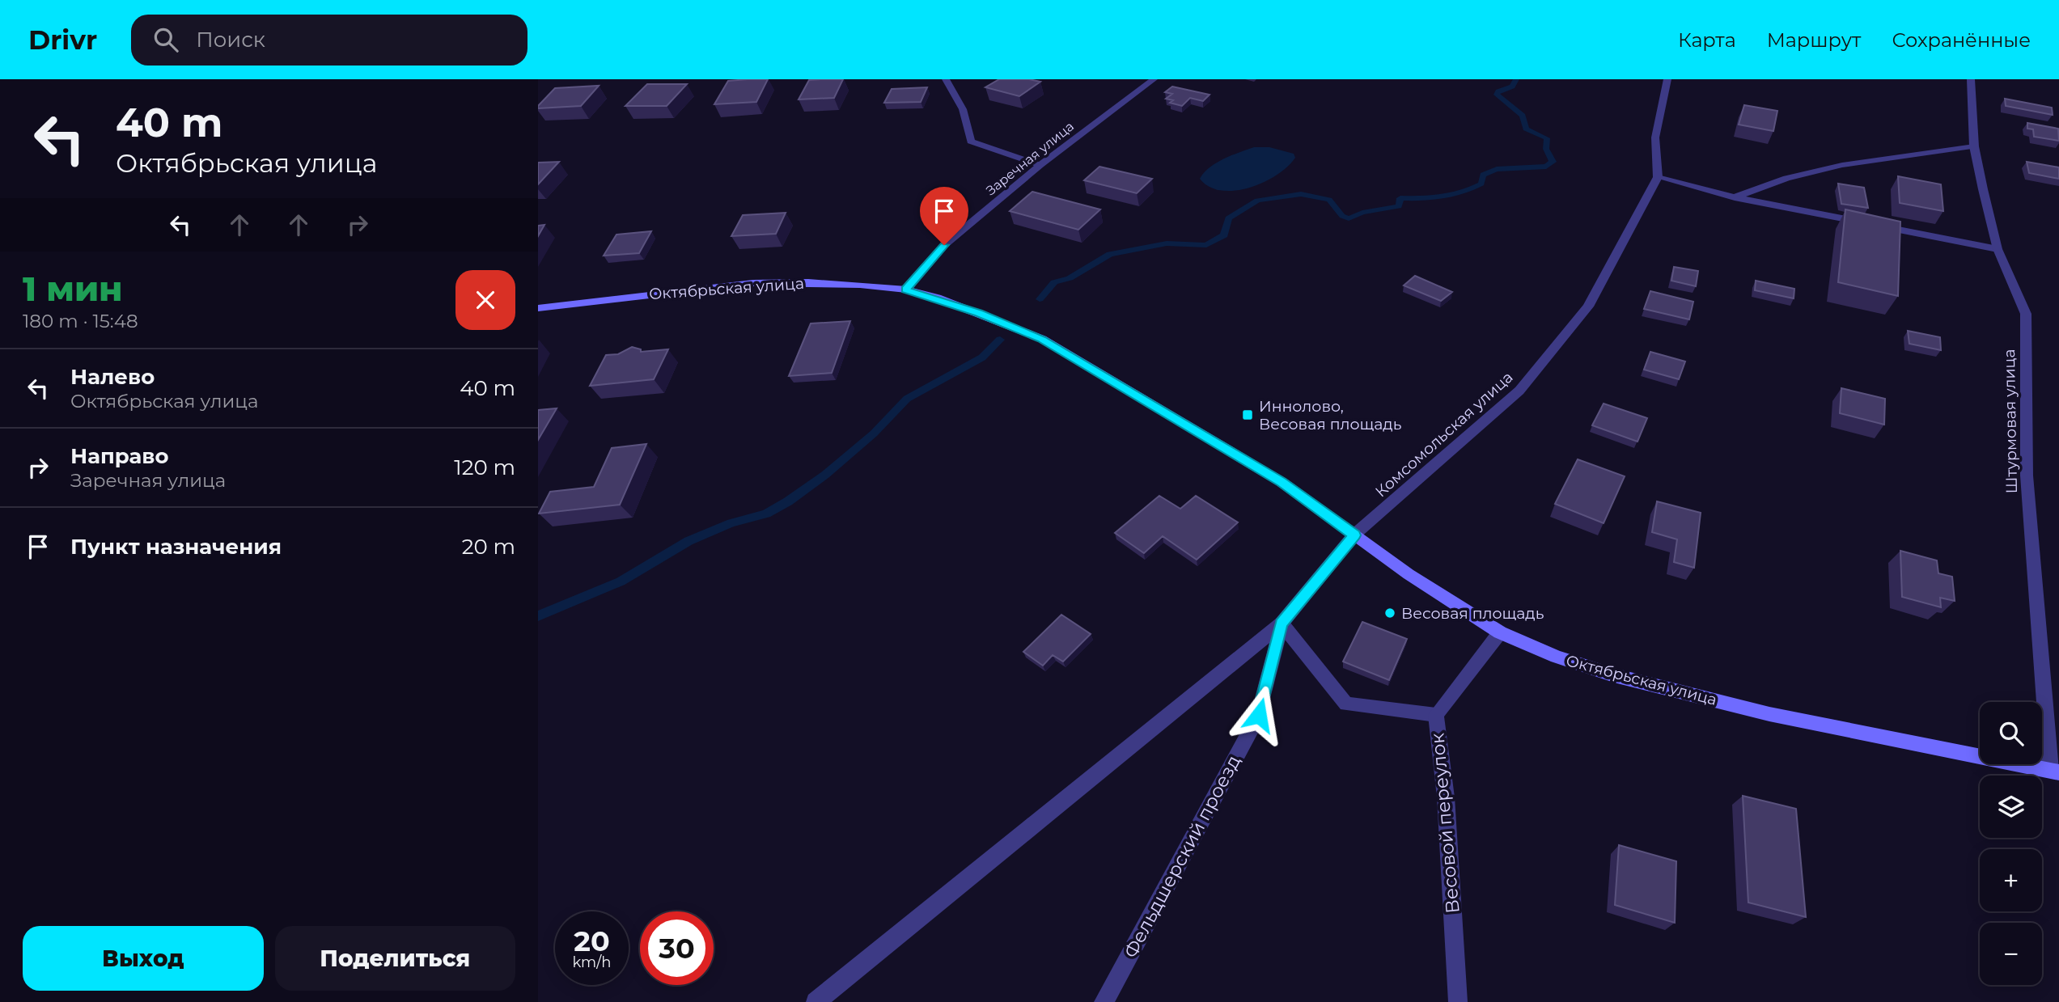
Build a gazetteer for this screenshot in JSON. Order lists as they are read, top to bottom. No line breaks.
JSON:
{"streets":{"main road":["Октябрьская улица"],"street":["Заречная улица","Штурмовая улица","Комсомольская улица","Весовой переулок","Фельдшерский проезд"]},"crossings":[["Заречная улица","Октябрьская улица"],["Октябрьская улица","Штурмовая улица"],["Октябрьская улица","Комсомольская улица"],["Октябрьская улица","Весовой переулок"],["Октябрьская улица","Фельдшерский проезд"],["Комсомольская улица","Фельдшерский проезд"]],"places":{"transit":["Иннолово, Весовая площадь"],"other":["Весовая площадь"]},"page":{"header":"Drivr","search":"Поиск","nav":["Карта","Маршрут","Сохранённые"],"turn":["40 m","Октябрьская улица"],"heading":["1 мин","180 m · 15:48"],"list":[{"name":"Налево","note":"Октябрьская улица","value":"40 m"},{"name":"Направо","note":"Заречная улица","value":"120 m"},{"name":"Пункт назначения","value":"20 m"}],"map_buttons":["+","−"],"speed":"20 km/h","limit":"30","buttons":["Выход","Поделиться"]}}
